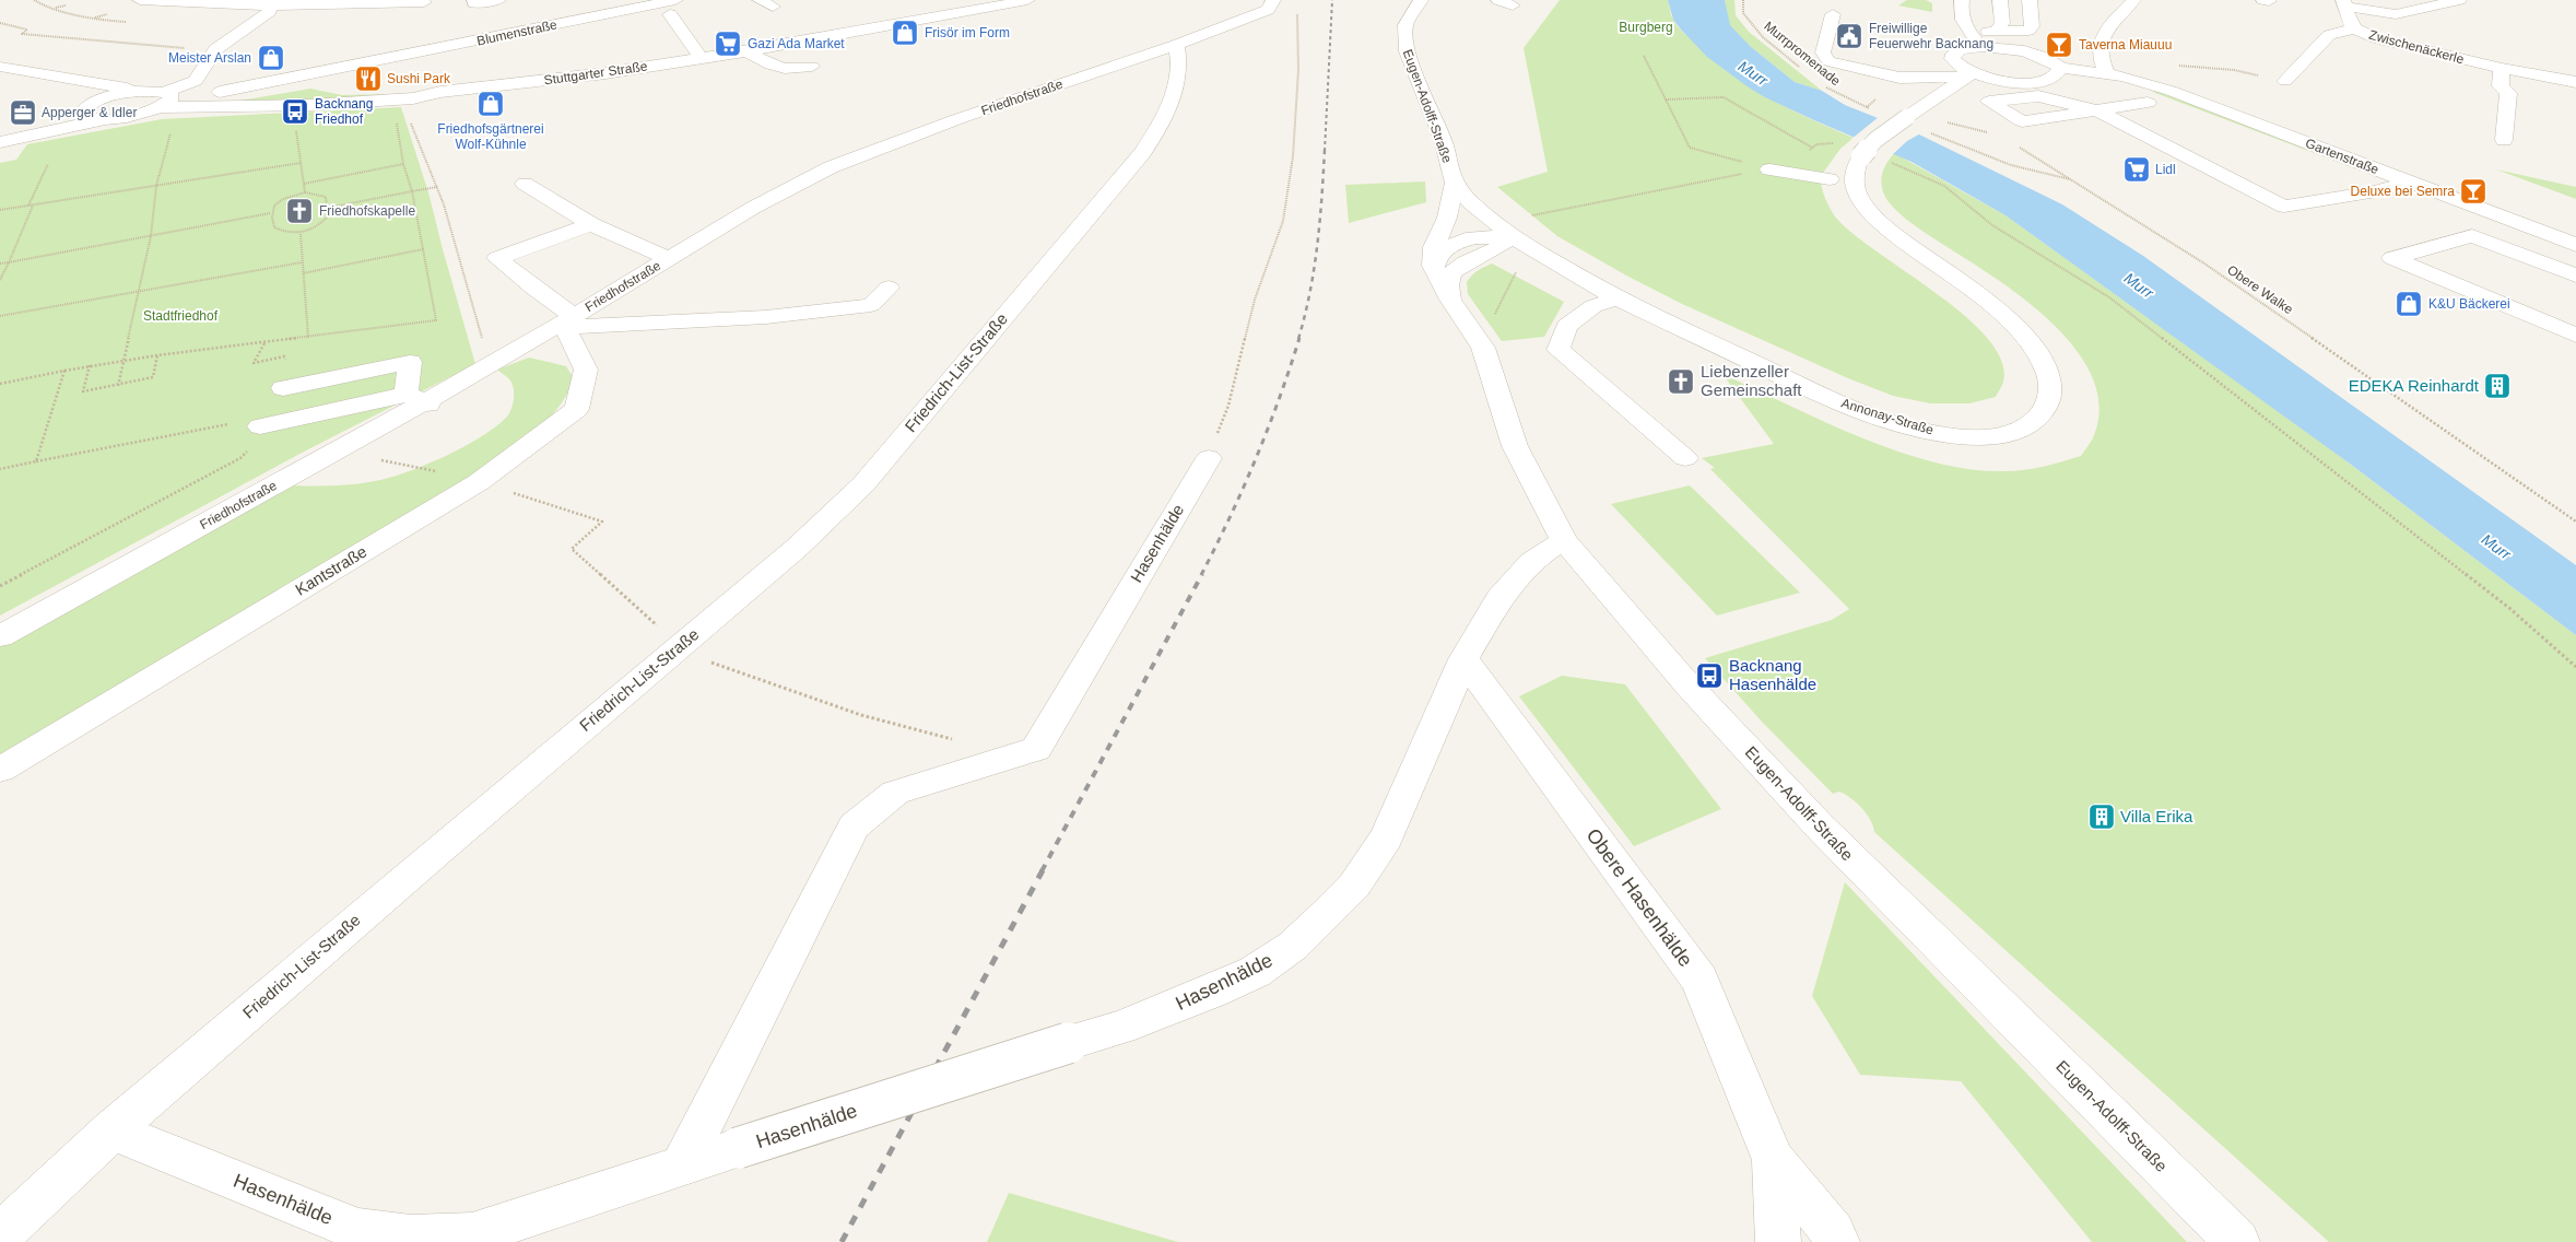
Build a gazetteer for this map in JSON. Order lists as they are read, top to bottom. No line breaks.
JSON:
{"streets":{"street":["Blumenstraße","Zwischenäckerle","Stuttgarter Straße","Friedhofstraße","Eugen-Adolff-Straße","Gartenstraße","Friedrich-List-Straße","Annonay-Straße","Hasenhälde","Kantstraße","Obere Hasenhälde"],"path":["Murrpromenade","Obere Walke"]},"crossings":[["Blumenstraße","Stuttgarter Straße"],["Friedhofstraße","Friedrich-List-Straße"],["Friedhofstraße","Kantstraße"],["Eugen-Adolff-Straße","Annonay-Straße"],["Eugen-Adolff-Straße","Hasenhälde"],["Friedrich-List-Straße","Hasenhälde"],["Hasenhälde","Obere Hasenhälde"]],"water":["Murr"],"parks":["Burgberg","Stadtfriedhof"],"places":{"shop":["Frisör im Form","Meister Arslan","Friedhofsgärtnerei Wolf-Kühnle","K&U Bäckerei"],"public building":["Freiwillige Feuerwehr Backnang"],"supermarket":["Gazi Ada Market","Lidl"],"bar":["Taverna Miauuu","Deluxe bei Semra"],"restaurant":["Sushi Park"],"bus stop":["Backnang Friedhof","Backnang Hasenhälde"],"office":["Apperger & Idler"],"church":["Friedhofskapelle","Liebenzeller Gemeinschaft"],"building":["EDEKA Reinhardt","Villa Erika"]}}
